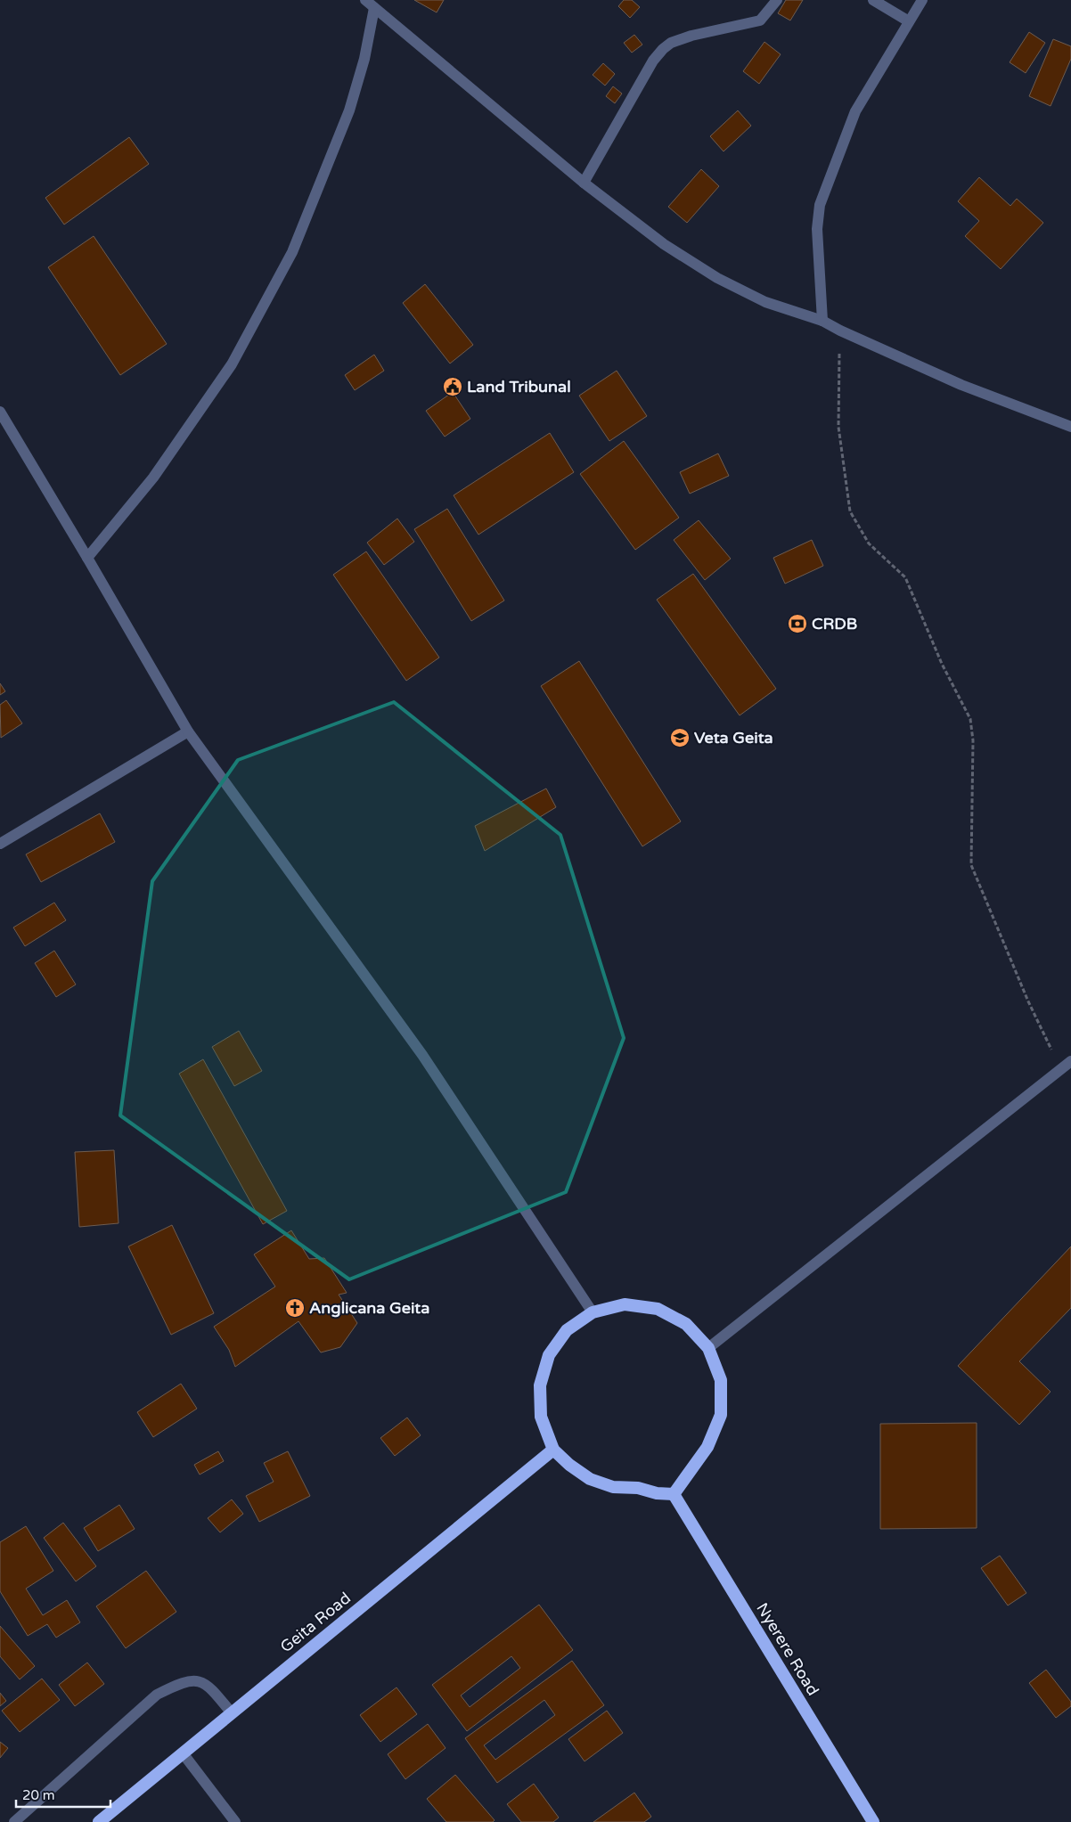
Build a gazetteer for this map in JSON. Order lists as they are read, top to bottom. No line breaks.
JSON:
{"streets":{"highway":["Geita Road","Nyerere Road"]},"places":{"public building":["Land Tribunal"],"bank":["CRDB"],"school or university":["Veta Geita"],"church":["Anglicana Geita"]},"scale_bar":"20 m"}
